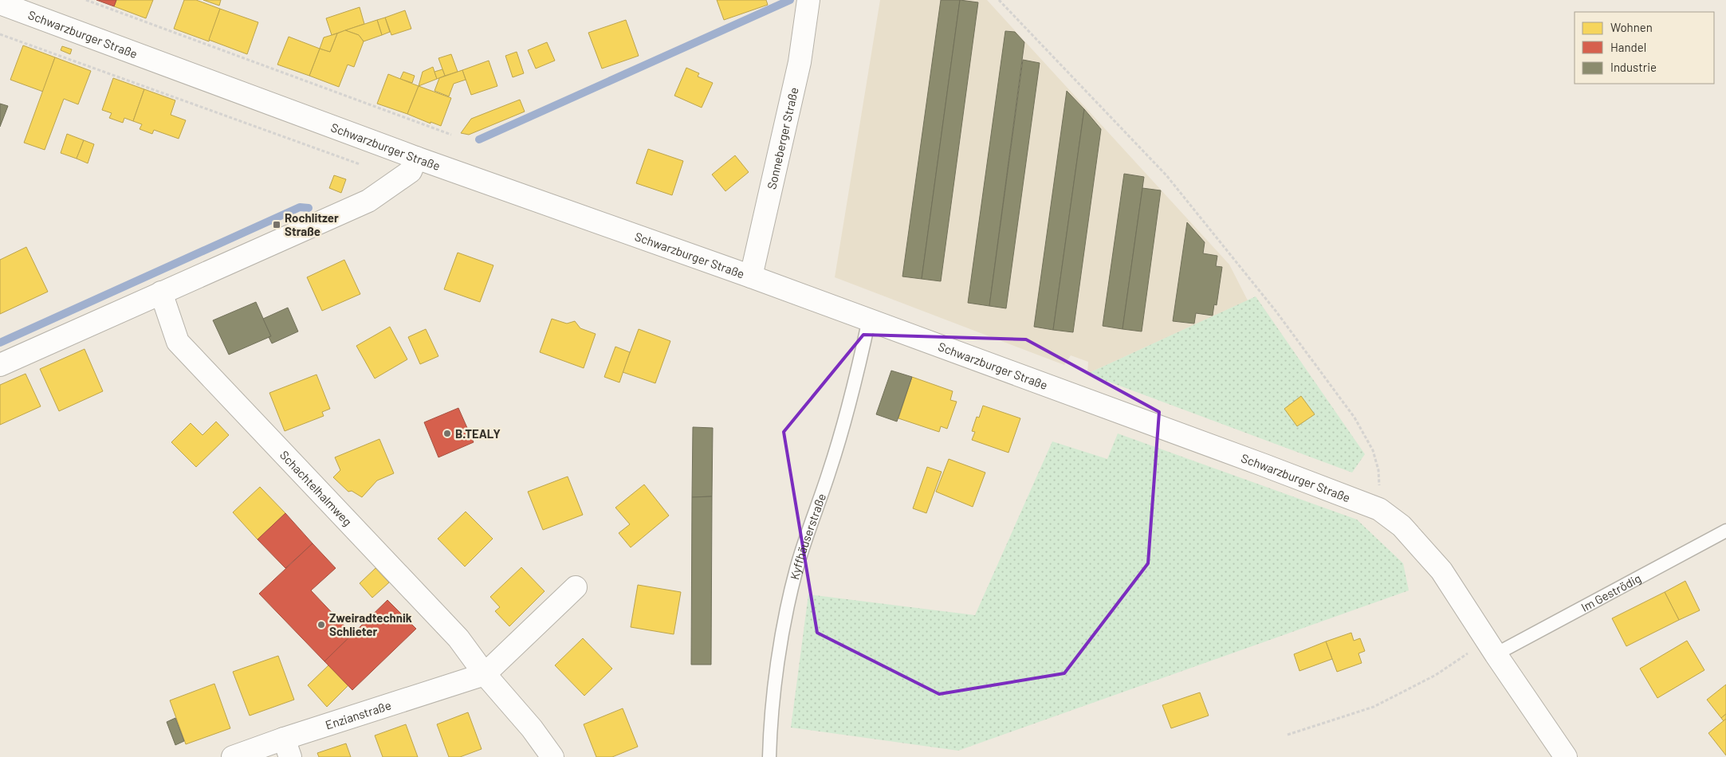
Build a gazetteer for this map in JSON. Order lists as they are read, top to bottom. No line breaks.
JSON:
{"streets":{"street":["Schwarzburger Straße","Sonneberger Straße","Schachtelhalmweg","Enzianstraße"],"lane":["Kyffhäuserstraße","Im Geströdig"]},"crossings":[["Schwarzburger Straße","Sonneberger Straße"],["Schwarzburger Straße","Kyffhäuserstraße"],["Schwarzburger Straße","Im Geströdig"],["Schachtelhalmweg","Enzianstraße"]],"places":{"transit":["Rochlitzer Straße"],"other":["B.TEALY","Zweiradtechnik Schlieter"]},"legend":["Wohnen","Handel","Industrie"]}
